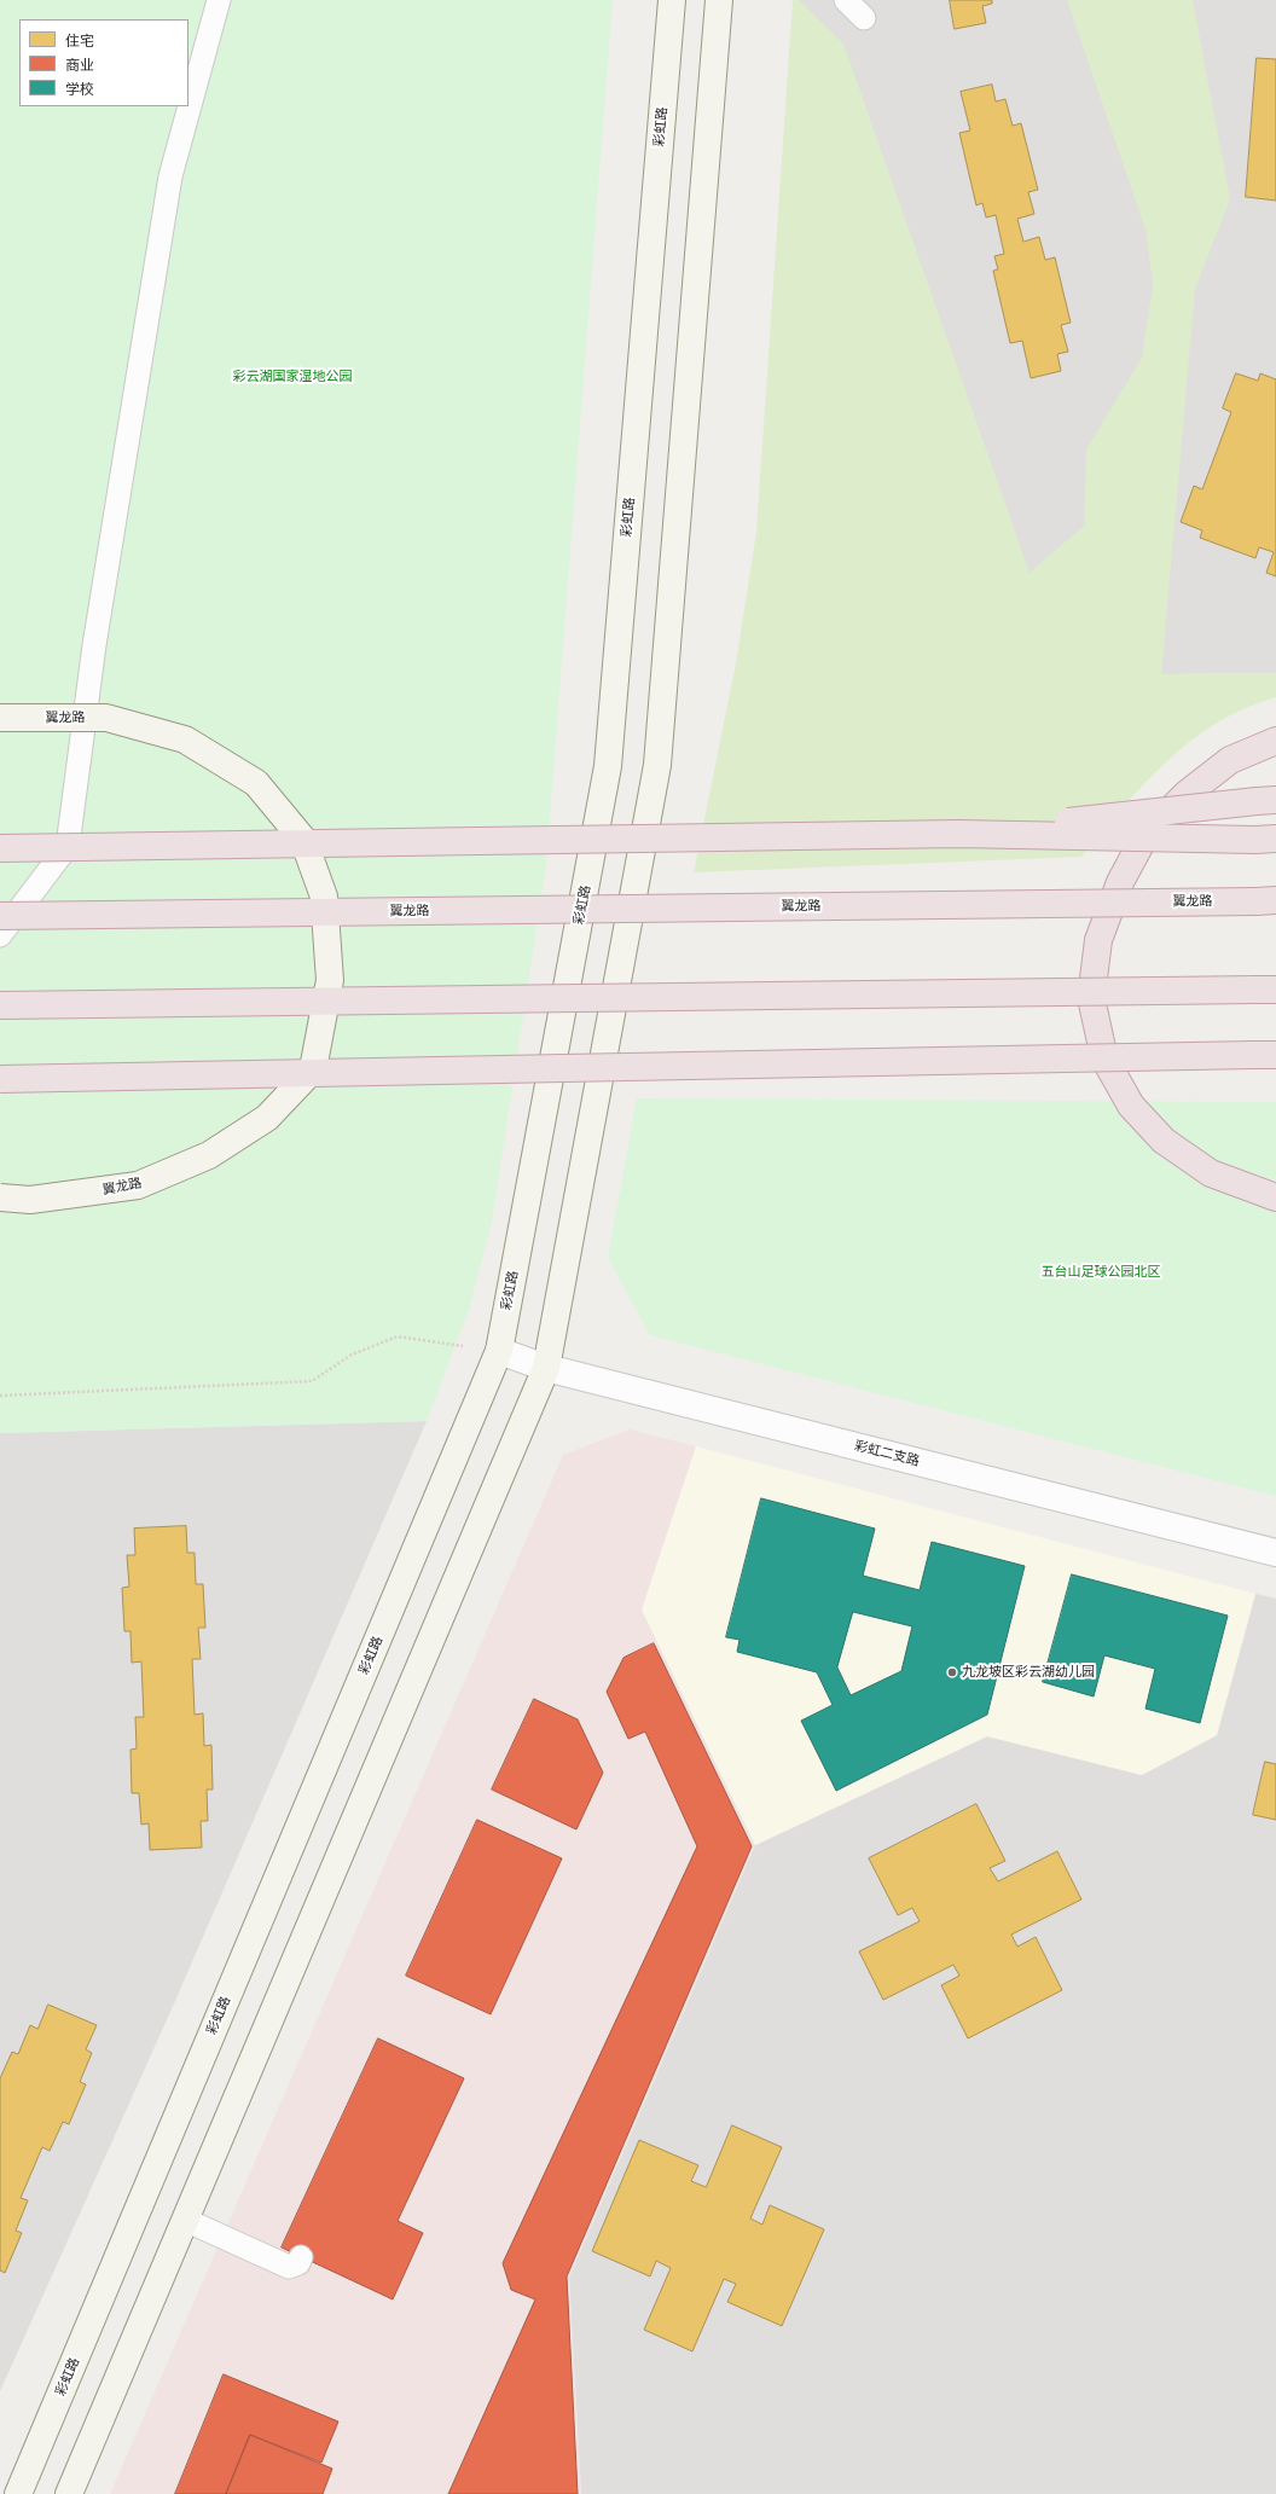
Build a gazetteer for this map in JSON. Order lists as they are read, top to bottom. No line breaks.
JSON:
{"streets":{"highway":["翼龙路"],"main road":["彩虹路"],"street":["彩虹二支路"]},"crossings":[["彩虹路","彩虹二支路"]],"parks":["彩云湖国家湿地公园","五台山足球公园北区"],"places":["九龙坡区彩云湖幼儿园"],"legend":["住宅","商业","学校"]}
